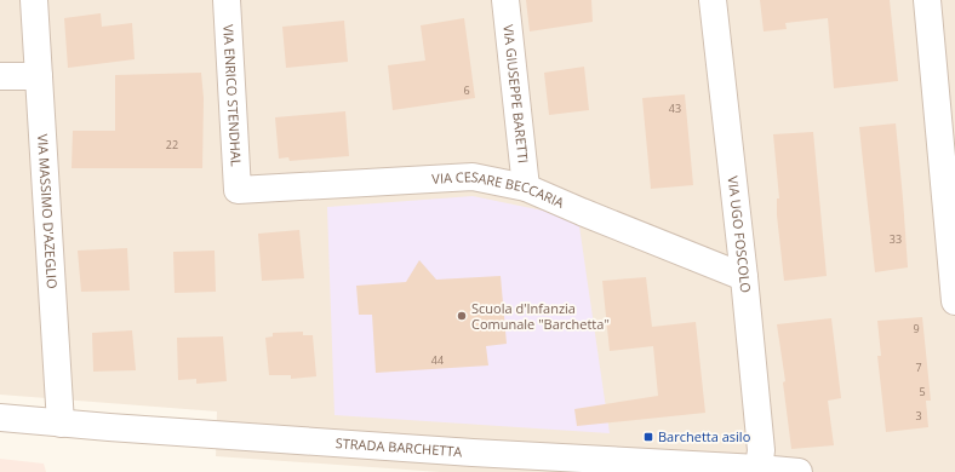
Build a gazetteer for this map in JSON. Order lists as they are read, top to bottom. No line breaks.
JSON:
{"streets":{"street":["VIA ENRICO STENDHAL","VIA GIUSEPPE BARETTI","VIA CESARE BECCARIA","VIA MASSIMO D'AZEGLIO","VIA UGO FOSCOLO","STRADA BARCHETTA"]},"crossings":[["VIA ENRICO STENDHAL","VIA CESARE BECCARIA"],["VIA GIUSEPPE BARETTI","VIA CESARE BECCARIA"],["VIA CESARE BECCARIA","VIA UGO FOSCOLO"],["VIA MASSIMO D'AZEGLIO","STRADA BARCHETTA"],["VIA UGO FOSCOLO","STRADA BARCHETTA"]],"places":{"other":["Scuola d'Infanzia Comunale \"Barchetta\""],"transit":["Barchetta asilo"]},"house_numbers":["6","43","22","33","9","44","7","5","3"]}
